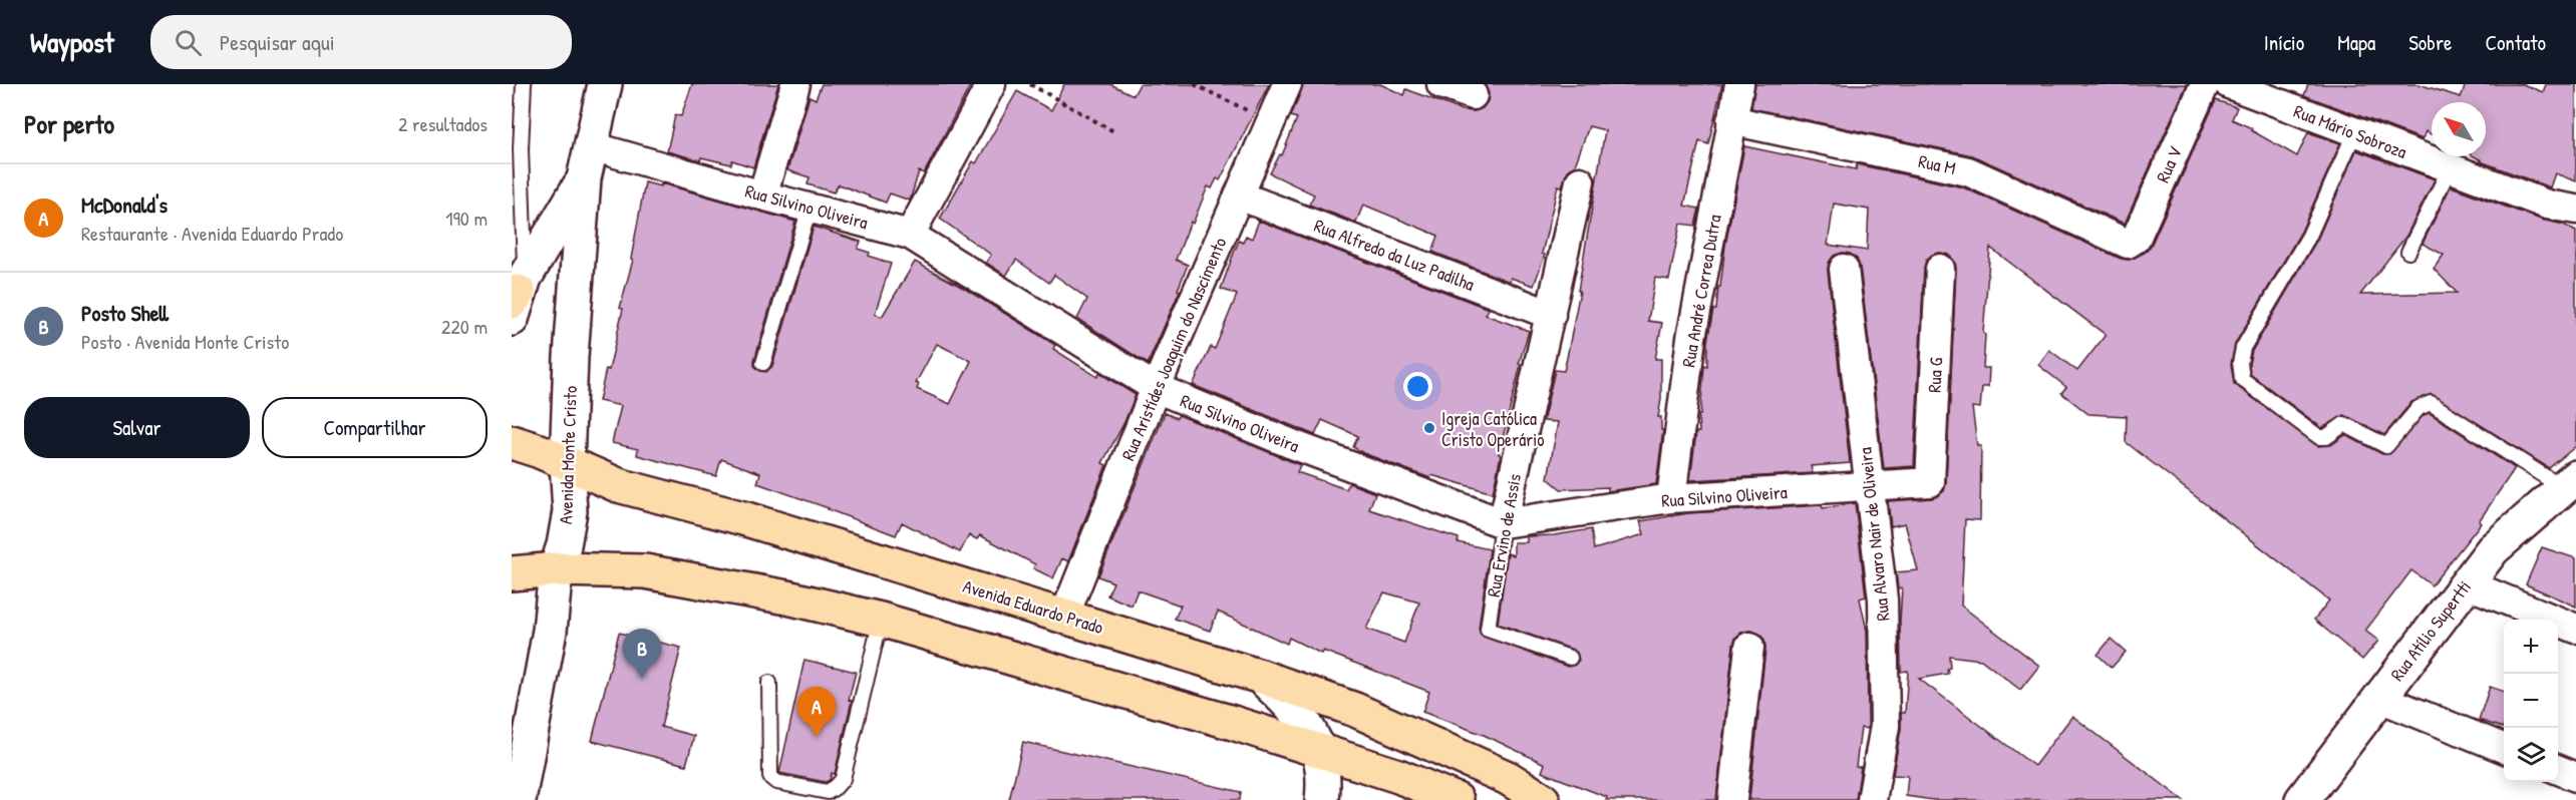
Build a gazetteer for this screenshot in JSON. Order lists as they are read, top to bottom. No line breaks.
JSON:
{"streets":{"main road":["Avenida Monte Cristo","Avenida Eduardo Prado","Rua Atílio Supertti"],"street":["Rua Mário Sobroza","Rua M","Rua V","Rua Silvino Oliveira","Rua Alfredo da Luz Padilha","Rua André Correa Dutra","Rua Aristídes Joaquim do Nascimento","Rua G","Rua Alvaro Nair de Oliveira","Rua Ervino de Assis"]},"crossings":[["Rua M","Rua V"],["Rua M","Rua André Correa Dutra"],["Rua Silvino Oliveira","Rua André Correa Dutra"],["Rua Silvino Oliveira","Rua Aristídes Joaquim do Nascimento"],["Rua Silvino Oliveira","Rua G"],["Rua Silvino Oliveira","Avenida Monte Cristo"],["Rua Silvino Oliveira","Rua Alvaro Nair de Oliveira"],["Rua Silvino Oliveira","Rua Ervino de Assis"],["Rua Alfredo da Luz Padilha","Rua Aristídes Joaquim do Nascimento"],["Rua Alfredo da Luz Padilha","Rua Ervino de Assis"],["Rua Aristídes Joaquim do Nascimento","Avenida Eduardo Prado"],["Avenida Monte Cristo","Avenida Eduardo Prado"]],"places":["Igreja Católica Cristo Operário"],"north":"top left","page":{"header":"Waypost","search":"Pesquisar aqui","nav":["Início","Mapa","Sobre","Contato"],"heading":["Por perto","2 resultados"],"list":[{"mark":"A","name":"McDonald's","note":"Restaurante · Avenida Eduardo Prado","value":"190 m"},{"mark":"B","name":"Posto Shell","note":"Posto · Avenida Monte Cristo","value":"220 m"}],"buttons":["Salvar","Compartilhar"],"map_buttons":["+","−"],"pins":["B","A"]}}
